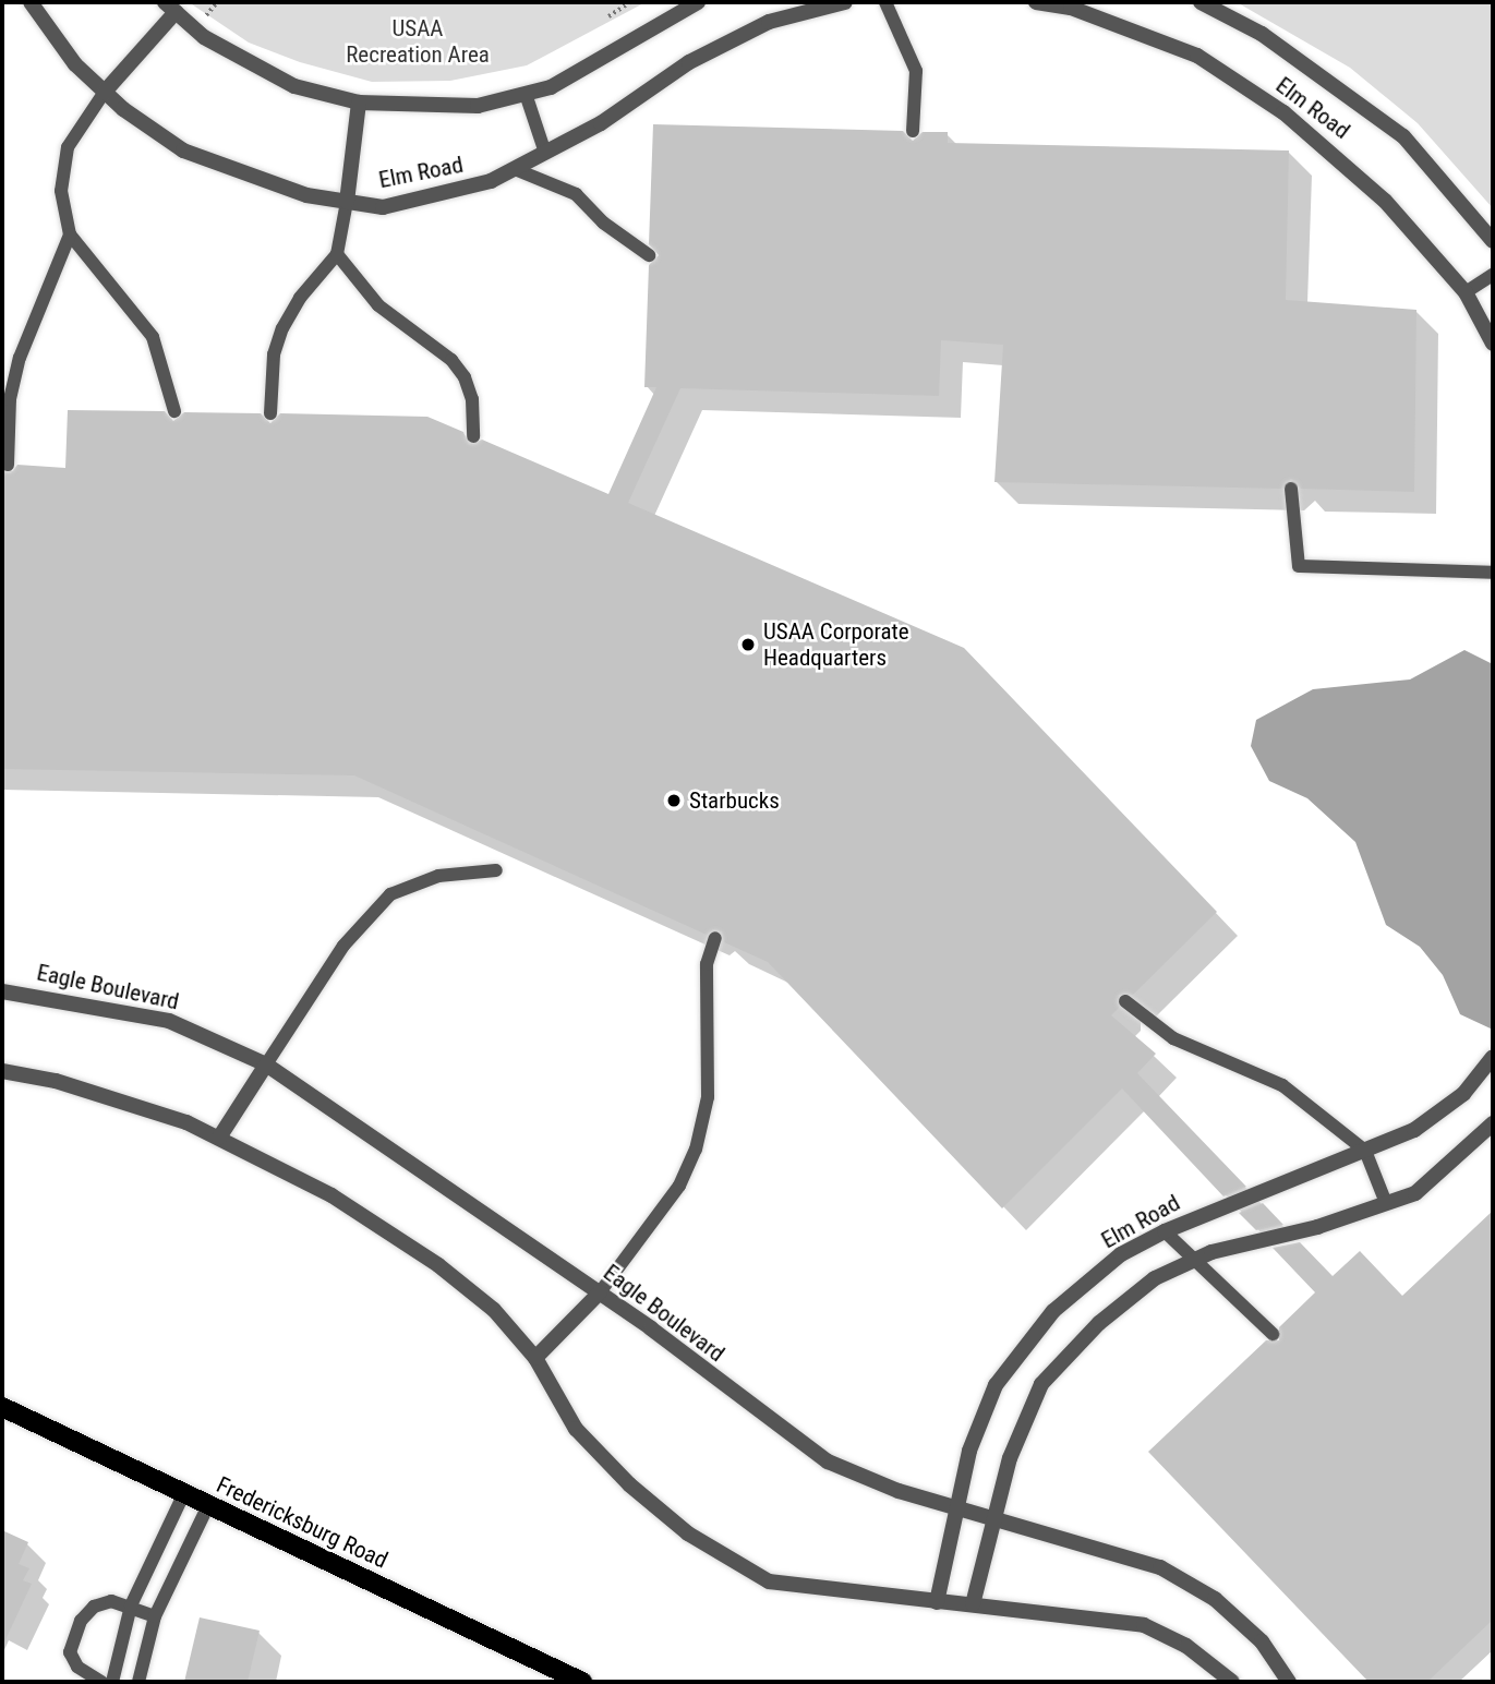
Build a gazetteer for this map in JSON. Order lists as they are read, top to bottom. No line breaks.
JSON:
{"streets":{"main road":["Fredericksburg Road"],"street":["Elm Road","Eagle Boulevard"]},"crossings":[["Elm Road","Eagle Boulevard"]],"parks":["USAA Recreation Area"],"places":["USAA Corporate Headquarters","Starbucks"]}
